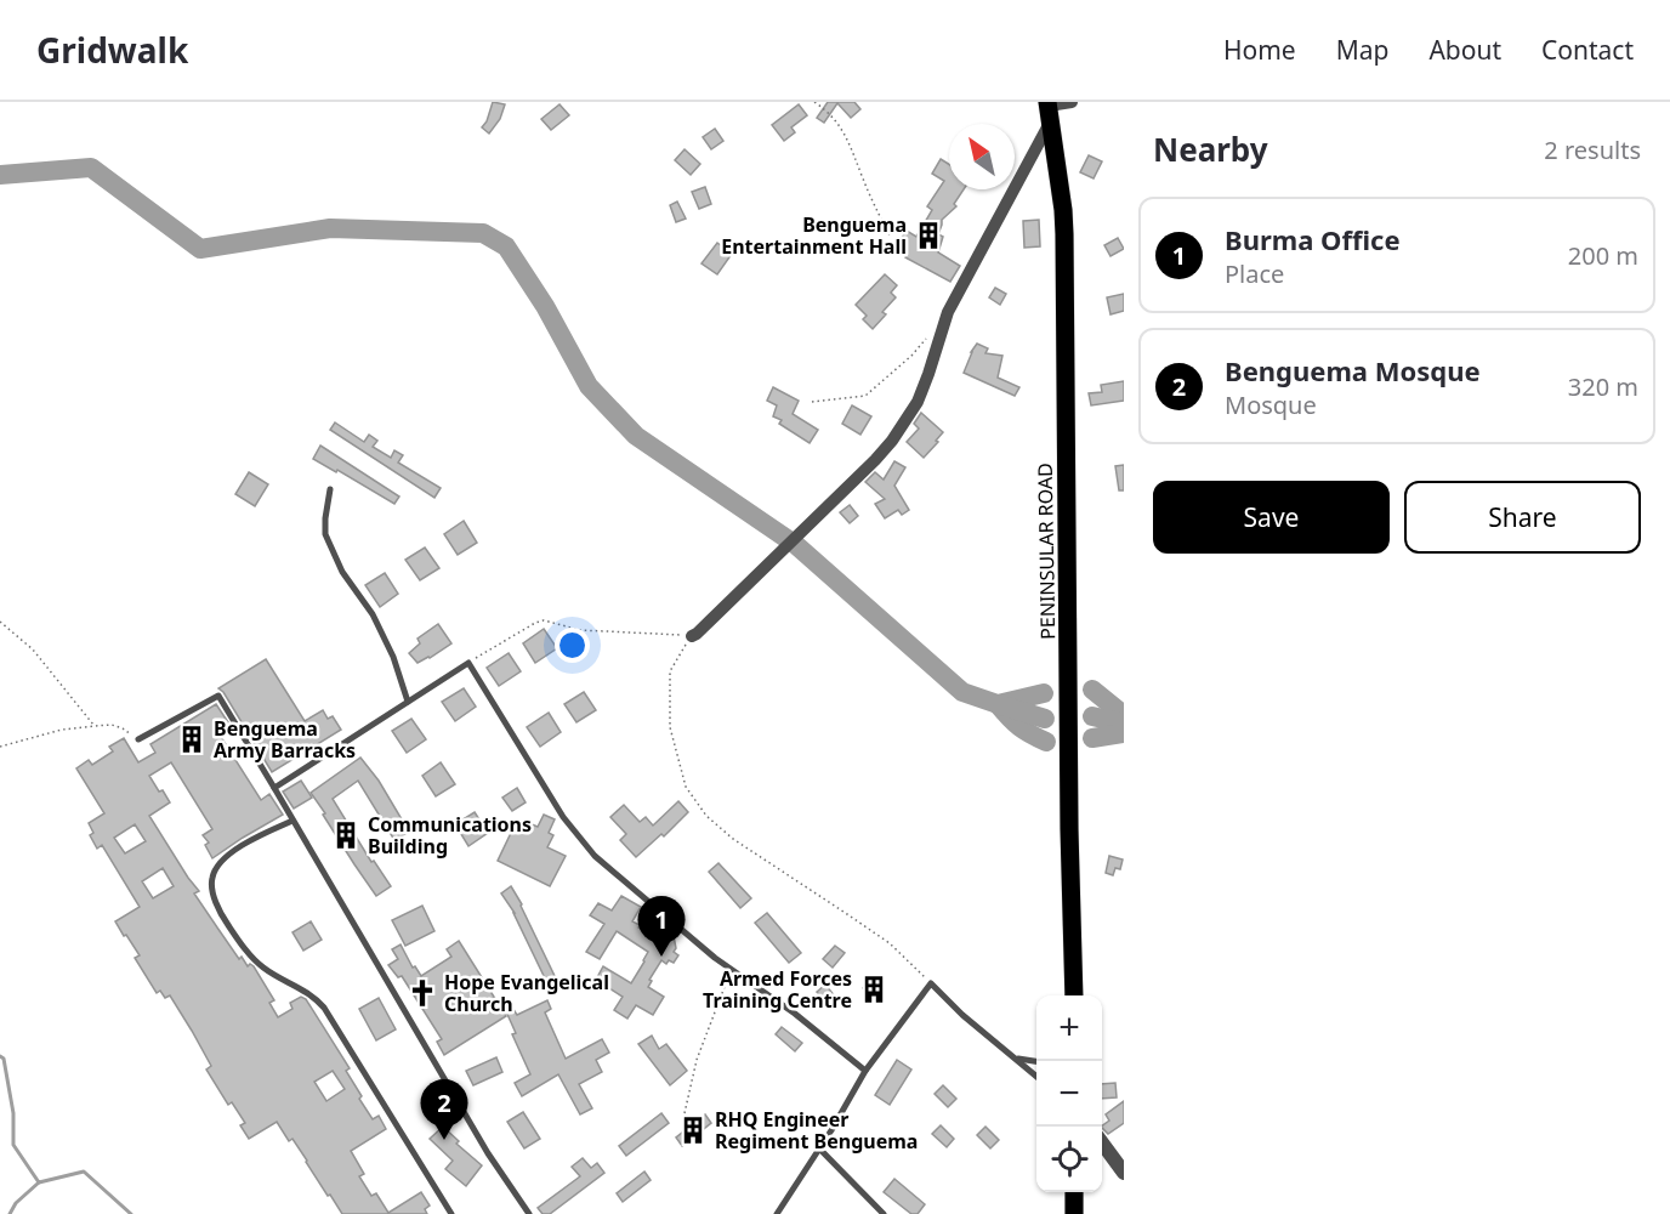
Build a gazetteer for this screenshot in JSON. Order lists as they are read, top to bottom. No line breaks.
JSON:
{"streets":{"main road":["PENINSULAR ROAD"]},"places":{"building":["Benguema Entertainment Hall","Benguema Army Barracks","Communications Building","Armed Forces Training Centre","RHQ Engineer Regiment Benguema"],"church":["Hope Evangelical Church"]},"north":"top left","page":{"header":"Gridwalk","nav":["Home","Map","About","Contact"],"heading":["Nearby","2 results"],"list":[{"mark":"1","name":"Burma Office","note":"Place","value":"200 m"},{"mark":"2","name":"Benguema Mosque","note":"Mosque","value":"320 m"}],"buttons":["Save","Share"],"pins":["1","2"],"map_buttons":["+","−"]}}
